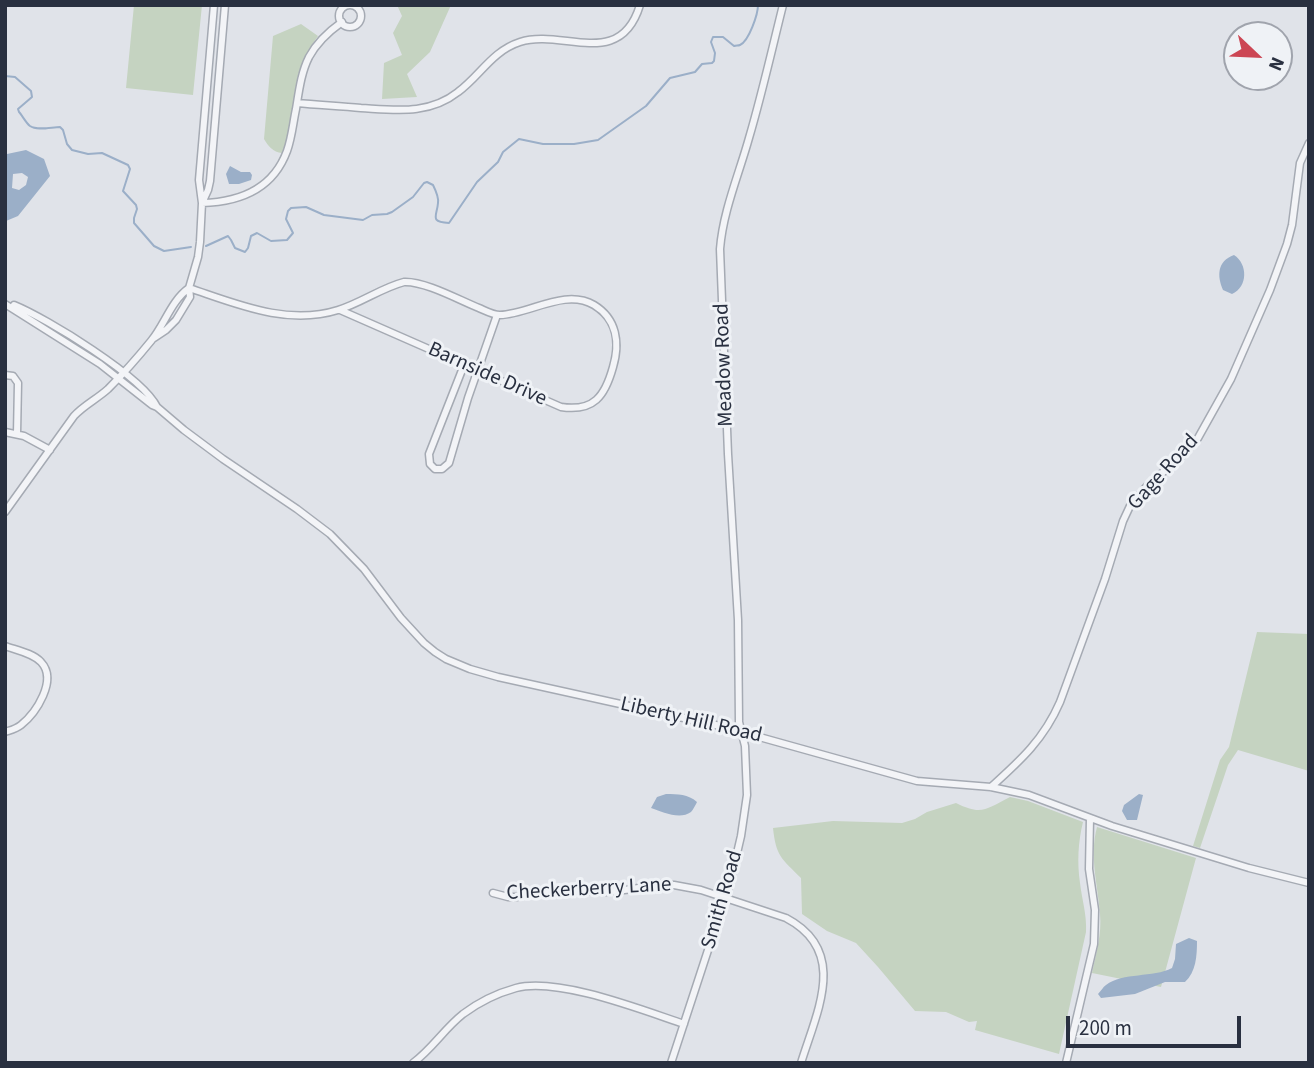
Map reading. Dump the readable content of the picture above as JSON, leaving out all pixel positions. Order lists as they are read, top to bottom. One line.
{"streets":{"street":["Meadow Road","Barnside Drive","Gage Road","Liberty Hill Road","Checkerberry Lane","Smith Road"]},"crossings":[["Meadow Road","Liberty Hill Road"],["Meadow Road","Smith Road"],["Gage Road","Liberty Hill Road"],["Liberty Hill Road","Smith Road"],["Checkerberry Lane","Smith Road"]],"scale_bar":"200 m","north":"bottom right"}
